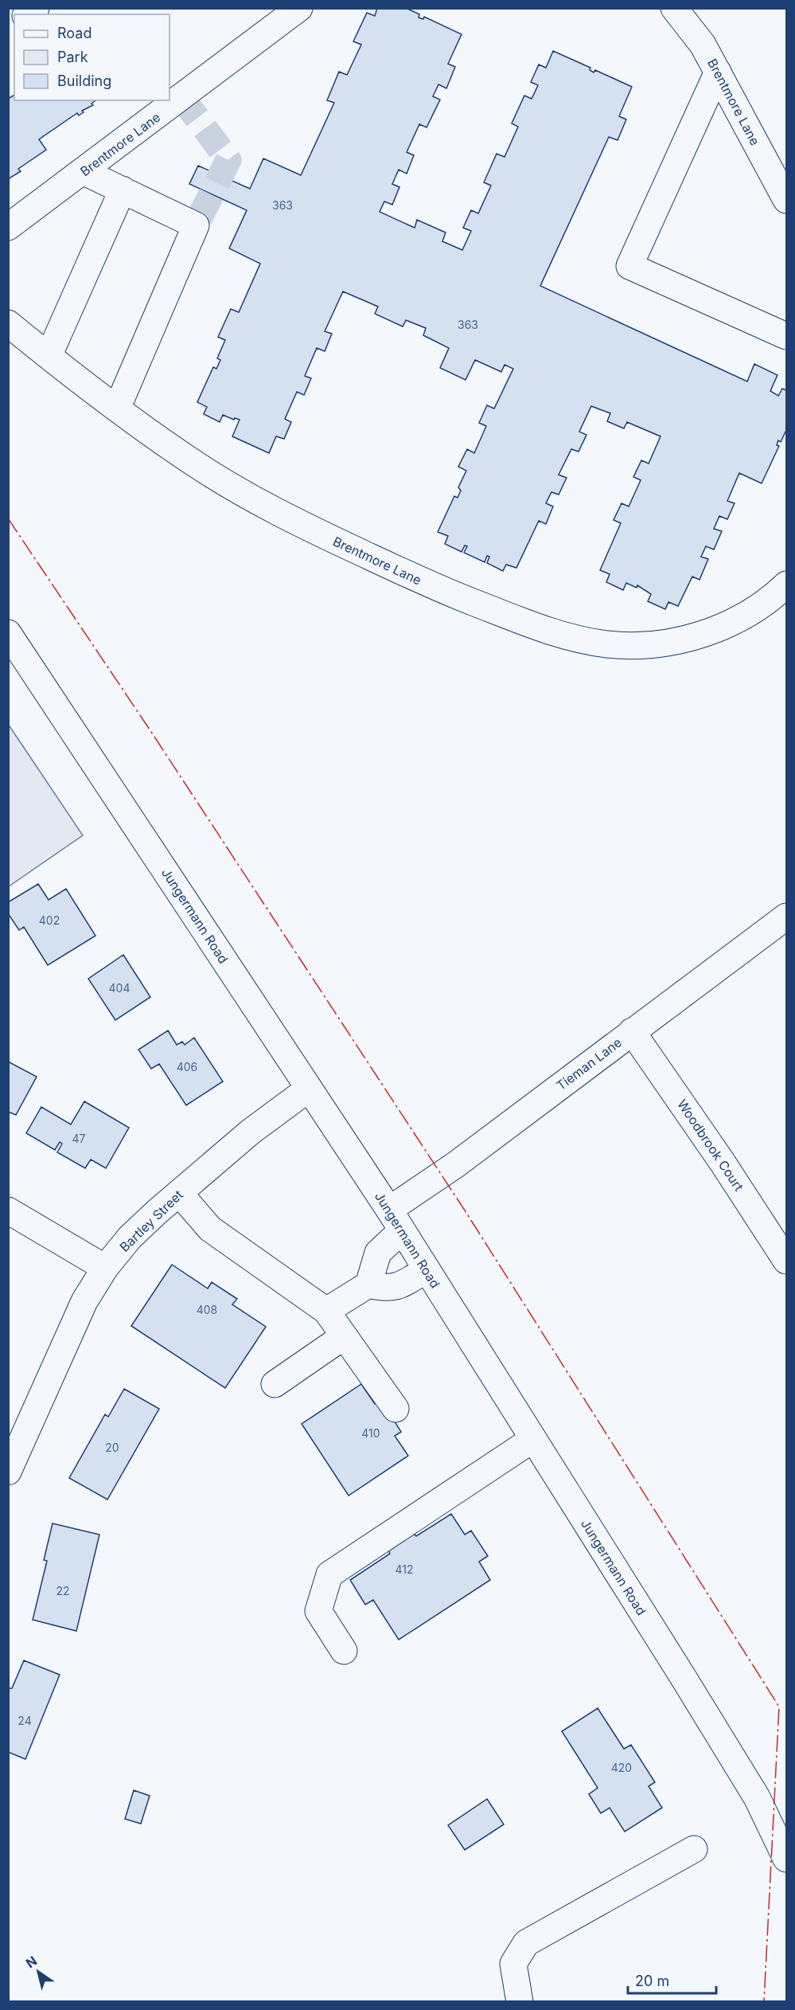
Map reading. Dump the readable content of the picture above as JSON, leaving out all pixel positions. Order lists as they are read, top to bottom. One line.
{"streets":{"street":["Brentmore Lane","Jungermann Road","Tieman Lane","Woodbrook Court","Bartley Street"]},"crossings":[["Jungermann Road","Tieman Lane"],["Jungermann Road","Bartley Street"],["Tieman Lane","Woodbrook Court"]],"house_numbers":["363","363","402","404","406","47","408","410","20","412","22","24","420"],"legend":["Road","Park","Building"],"scale_bar":"20 m","north":"top left"}
